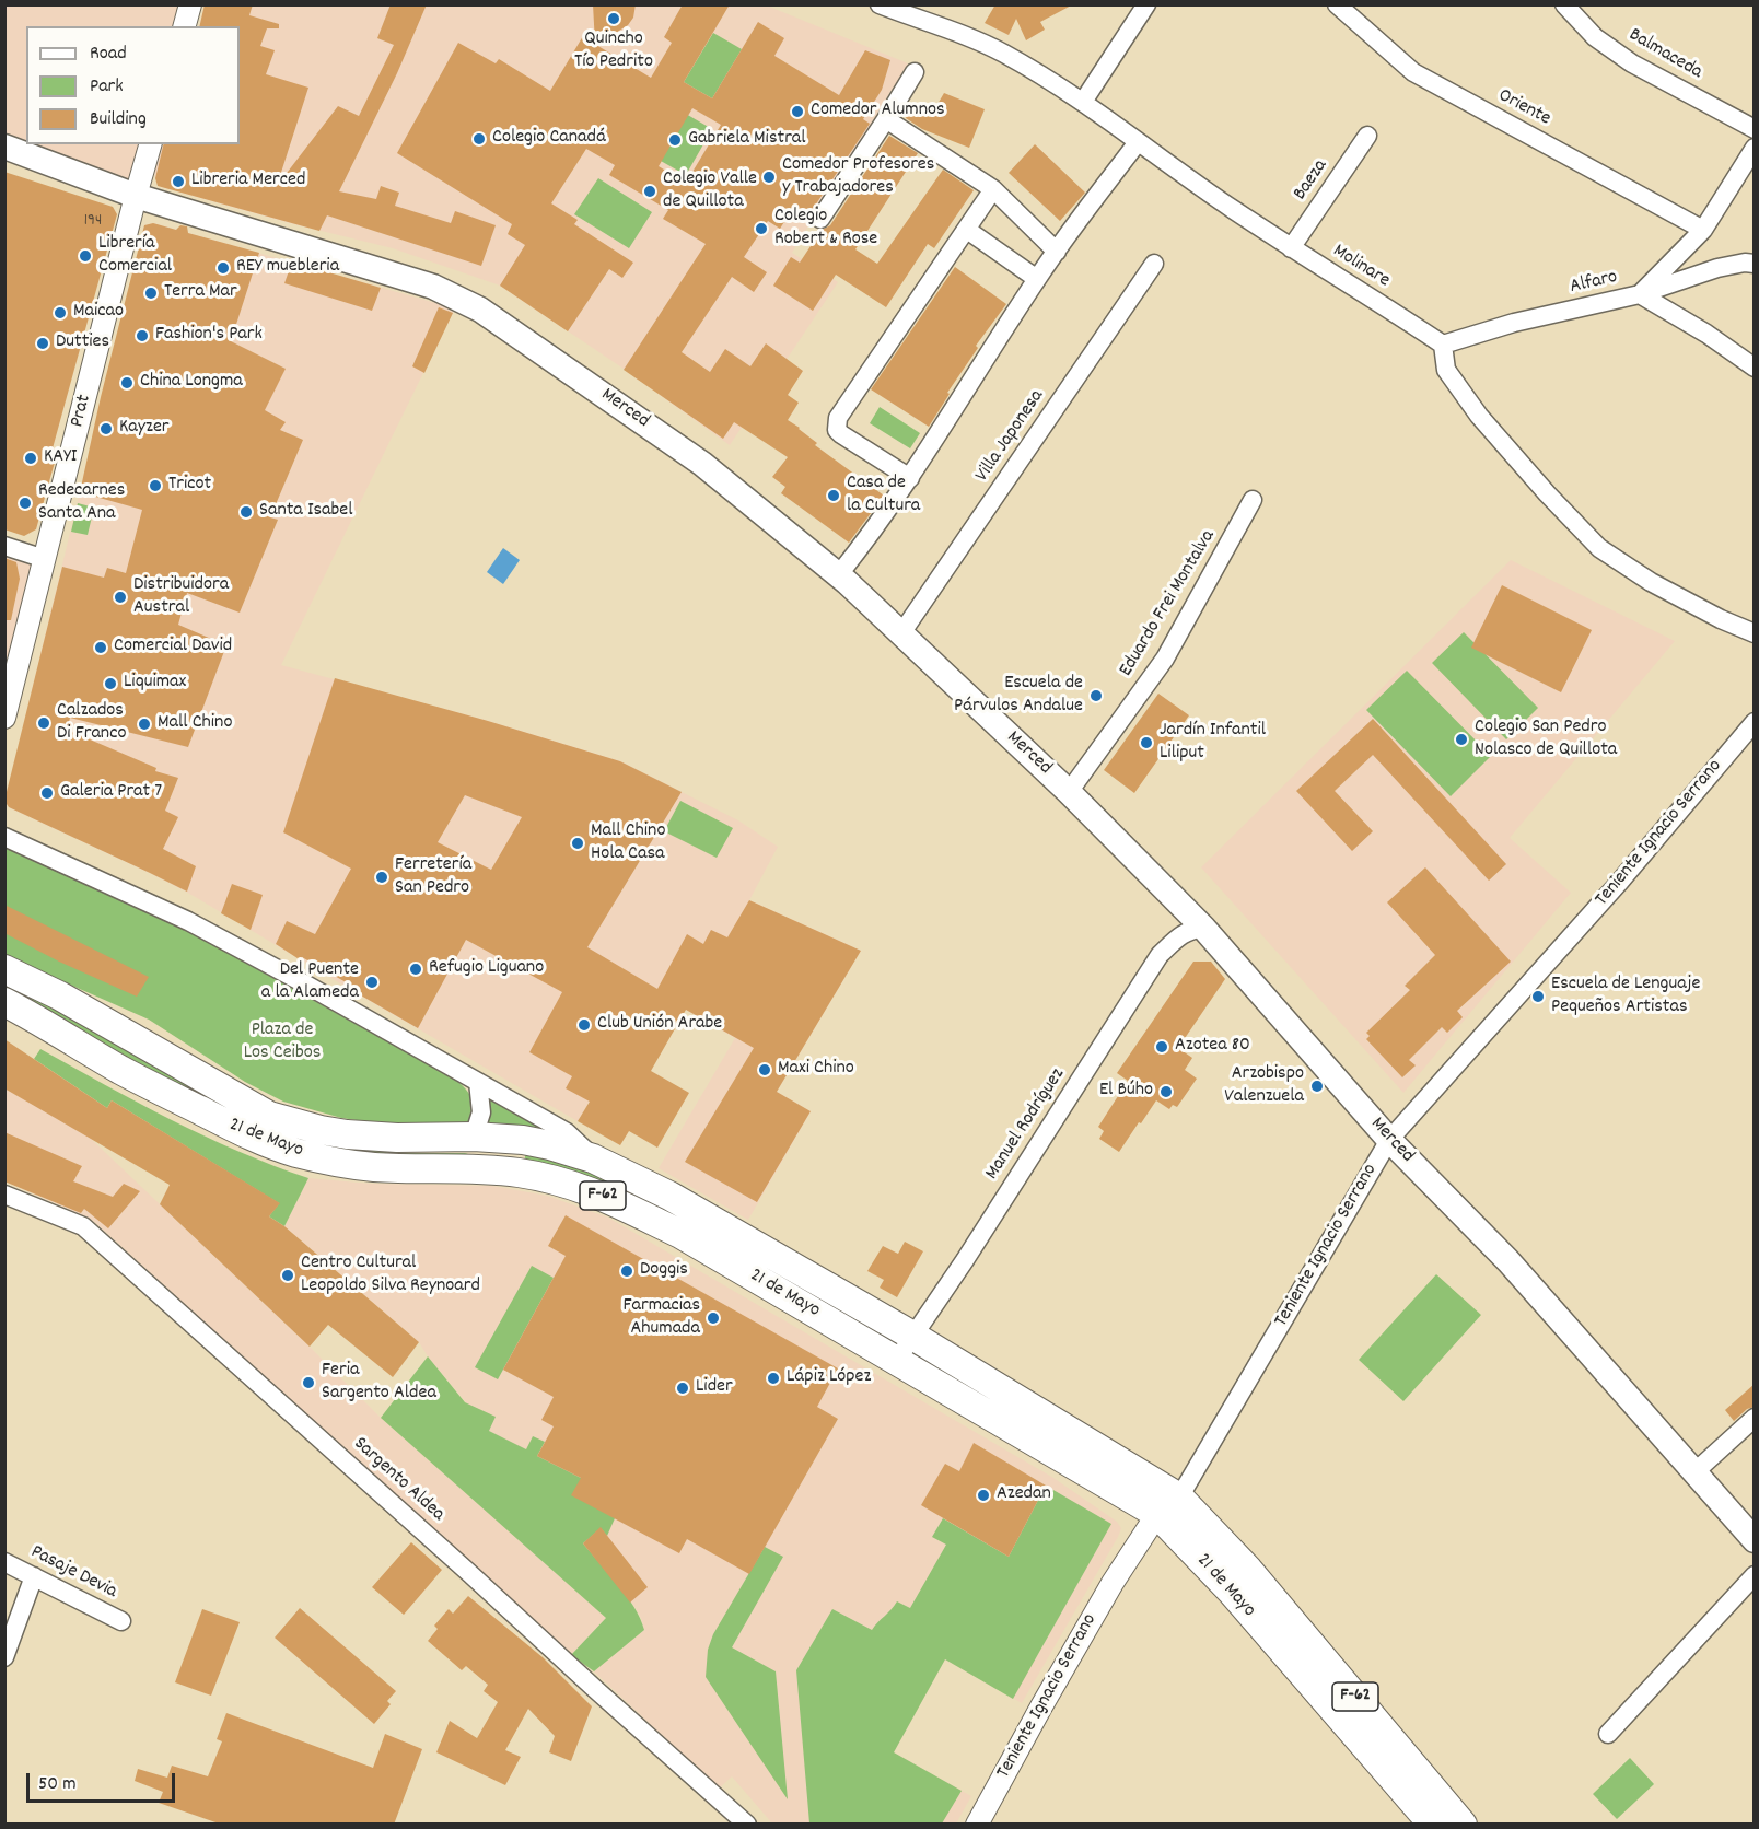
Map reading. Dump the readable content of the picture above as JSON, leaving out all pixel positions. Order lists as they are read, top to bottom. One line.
{"streets":{"main road":["Merced","21 de Mayo","F-62"],"street":["Balmaceda","Oriente","Baeza","Molinare","Alfaro","Prat","Villa Japonesa","Eduardo Frei Montalva","Teniente Ignacio Serrano","Manuel Rodríguez","Sargento Aldea","Pasaje Devia"]},"crossings":[["Baeza","Molinare"],["Molinare","Alfaro"],["Merced","Prat"],["Merced","Villa Japonesa"],["Merced","Eduardo Frei Montalva"],["Merced","Teniente Ignacio Serrano"],["Merced","Manuel Rodríguez"],["Teniente Ignacio Serrano","21 de Mayo"],["Manuel Rodríguez","21 de Mayo"]],"parks":["Plaza de Los Ceibos"],"places":["Quincho Tío Pedrito","Comedor Alumnos","Colegio Canadá","Gabriela Mistral","Comedor Profesores y Trabajadores","Libreria Merced","Colegio Valle de Quillota","Colegio Robert & Rose","Librería Comercial","REY muebleria","Terra Mar","Maicao","Fashion's Park","Dutties","China Longma","Kayzer","KAYI","Tricot","Casa de la Cultura","Redecarnes Santa Ana","Santa Isabel","Distribuidora Austral","Comercial David","Liquimax","Escuela de Párvulos Andalue","Calzados Di Franco","Mall Chino","Colegio San Pedro Nolasco de Quillota","Jardín Infantil Liliput","Galeria Prat 7","Mall Chino Hola Casa","Ferretería San Pedro","Refugio Liguano","Del Puente a la Alameda","Escuela de Lenguaje Pequeños Artistas","Club Unión Arabe","Azotea 80","Maxi Chino","Arzobispo Valenzuela","El Búho","Doggis","Centro Cultural Leopoldo Silva Reynoard","Farmacias Ahumada","Lápiz López","Feria Sargento Aldea","Lider","Azedan"],"house_numbers":["194"],"legend":["Road","Park","Building"],"scale_bar":"50 m"}
